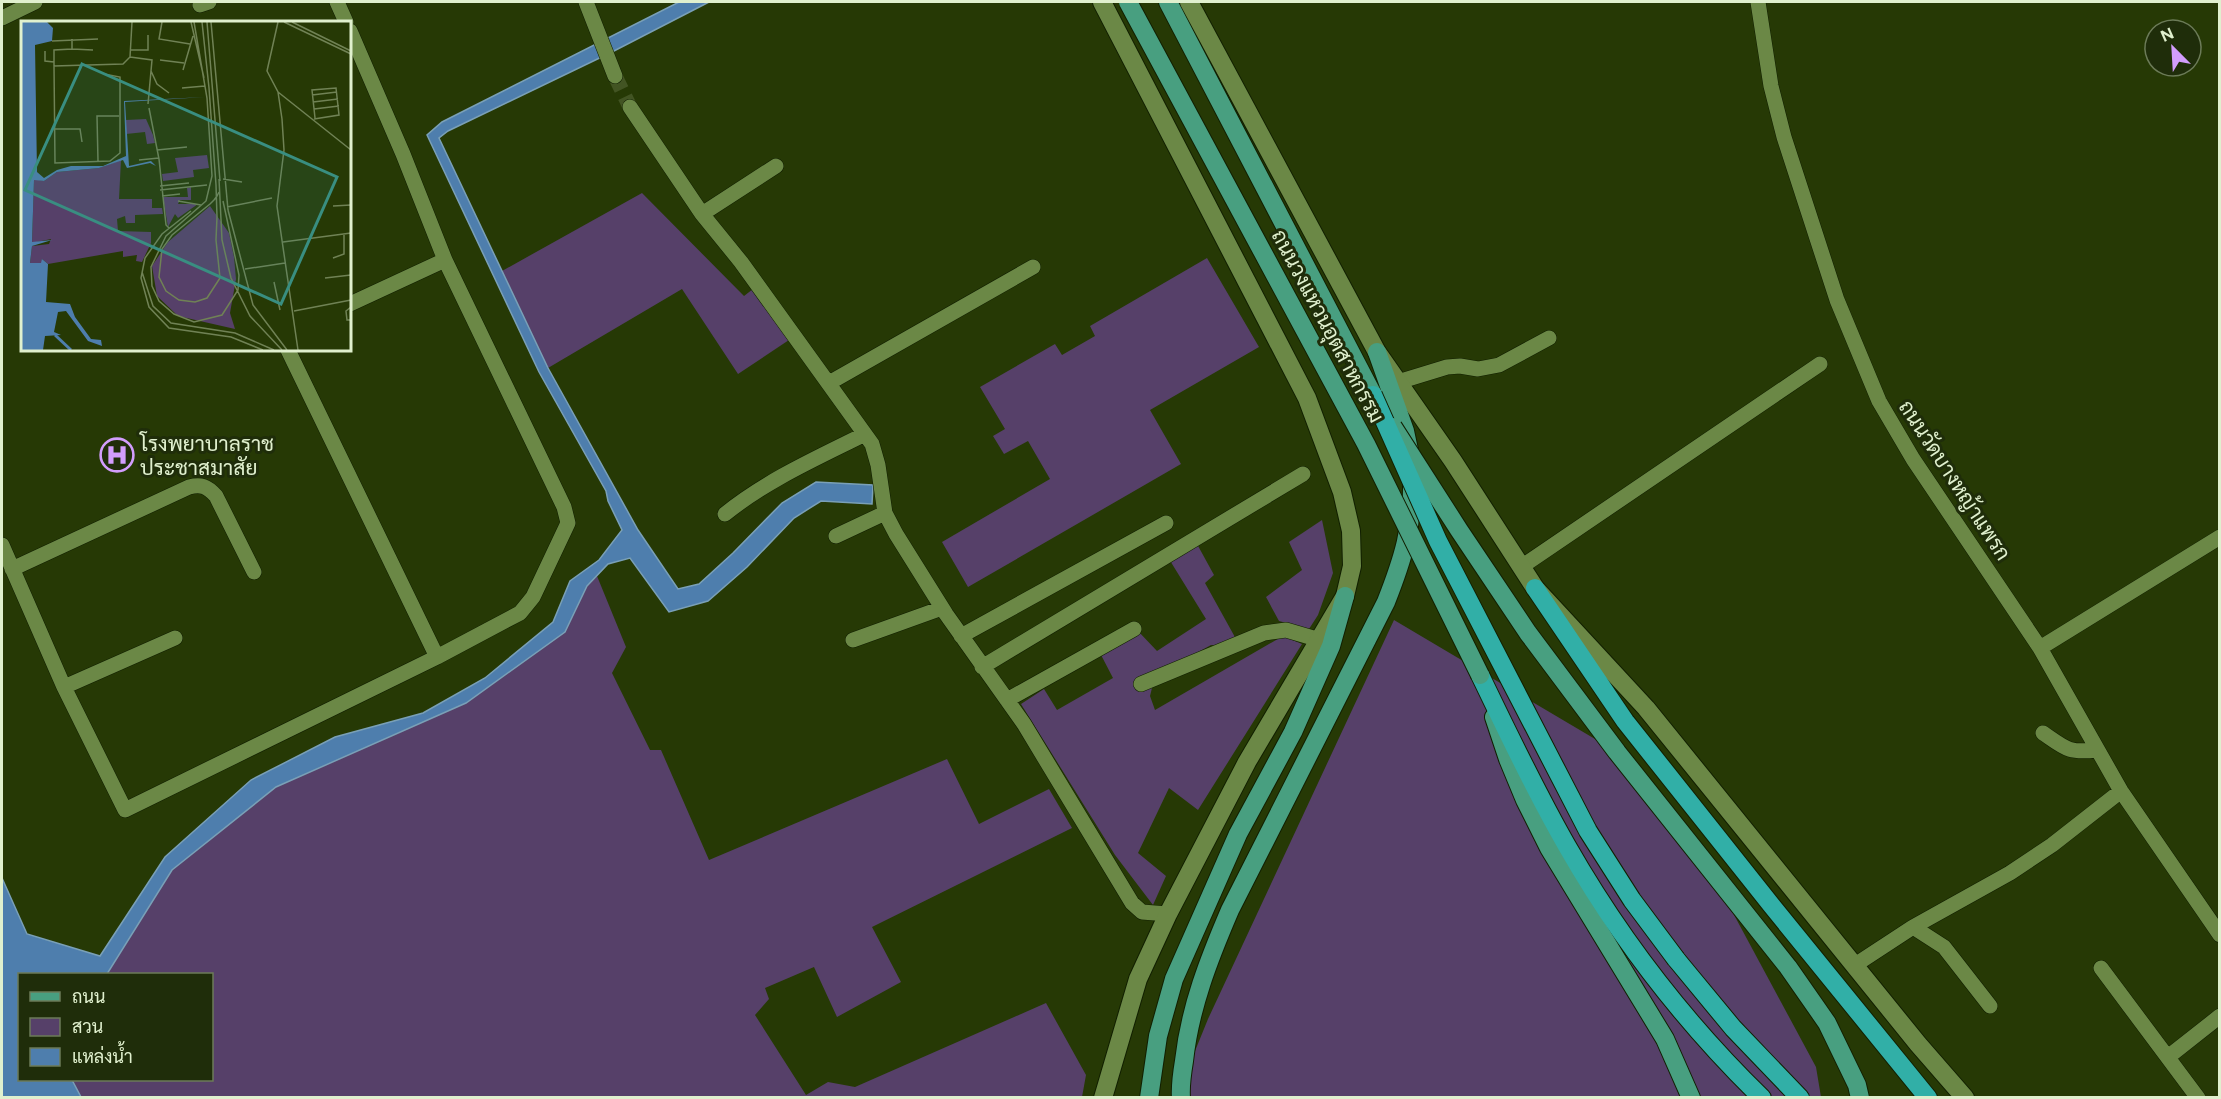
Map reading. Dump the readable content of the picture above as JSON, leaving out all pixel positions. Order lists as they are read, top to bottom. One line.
{"streets":{"main road":["ถนนวงแหวนอุตสาหกรรม"],"street":["ถนนวัดบางหญ้าแพรก"]},"places":{"hospital":["โรงพยาบาลราช ประชาสมาสัย"]},"legend":["ถนน","สวน","แหล่งน้ำ"],"north":"top left"}
